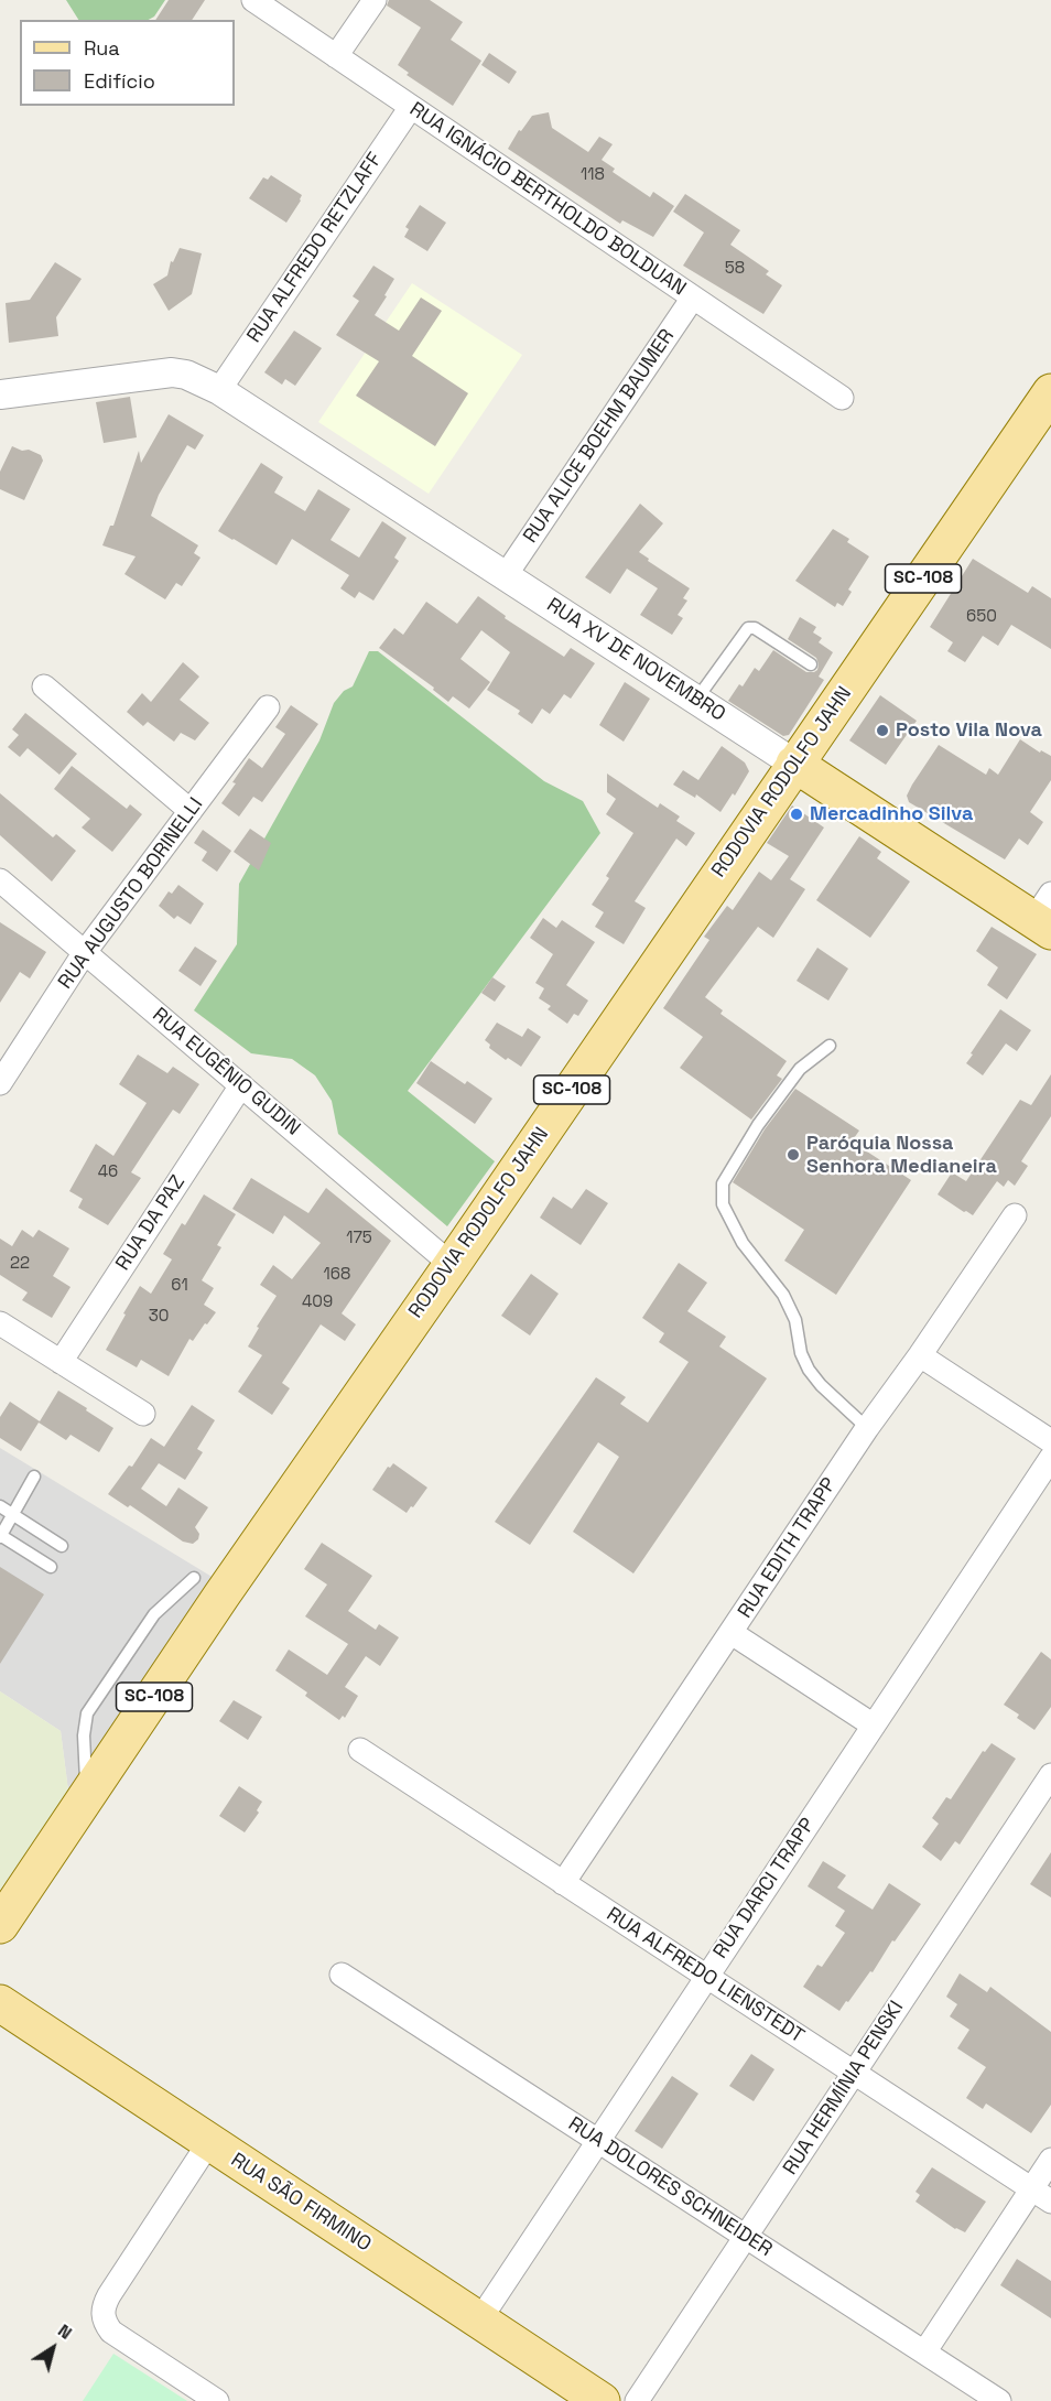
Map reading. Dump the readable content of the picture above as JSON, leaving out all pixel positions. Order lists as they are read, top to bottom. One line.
{"streets":{"main road":["SC-108","RUA XV DE NOVEMBRO","RODOVIA RODOLFO JAHN","RUA SÃO FIRMINO"],"street":["RUA IGNÁCIO BERTHOLDO BOLDUAN","RUA ALFREDO RETZLAFF","RUA ALICE BOEHM BAUMER","RUA AUGUSTO BORINELLI","RUA EUGÊNIO GUDIN","RUA DA PAZ","RUA EDITH TRAPP","RUA DARCI TRAPP","RUA ALFREDO LIENSTEDT","RUA HERMÍNIA PENSKI","RUA DOLORES SCHNEIDER"]},"crossings":[["RUA IGNÁCIO BERTHOLDO BOLDUAN","RUA ALFREDO RETZLAFF"],["RUA IGNÁCIO BERTHOLDO BOLDUAN","RUA ALICE BOEHM BAUMER"],["RUA ALFREDO RETZLAFF","RUA XV DE NOVEMBRO"],["RUA ALICE BOEHM BAUMER","RUA XV DE NOVEMBRO"],["RUA XV DE NOVEMBRO","RODOVIA RODOLFO JAHN"],["RODOVIA RODOLFO JAHN","RUA EUGÊNIO GUDIN"],["RUA AUGUSTO BORINELLI","RUA EUGÊNIO GUDIN"],["RUA EUGÊNIO GUDIN","RUA DA PAZ"],["RUA EDITH TRAPP","RUA ALFREDO LIENSTEDT"],["RUA DARCI TRAPP","RUA ALFREDO LIENSTEDT"],["RUA DARCI TRAPP","RUA DOLORES SCHNEIDER"],["RUA DARCI TRAPP","RUA SÃO FIRMINO"],["RUA ALFREDO LIENSTEDT","RUA HERMÍNIA PENSKI"],["RUA HERMÍNIA PENSKI","RUA DOLORES SCHNEIDER"]],"places":["Posto Vila Nova","Mercadinho Silva","Paróquia Nossa Senhora Medianeira"],"house_numbers":["118","58","650","46","175","22","168","61","409","30"],"legend":["Rua","Edifício"],"north":"top right"}
